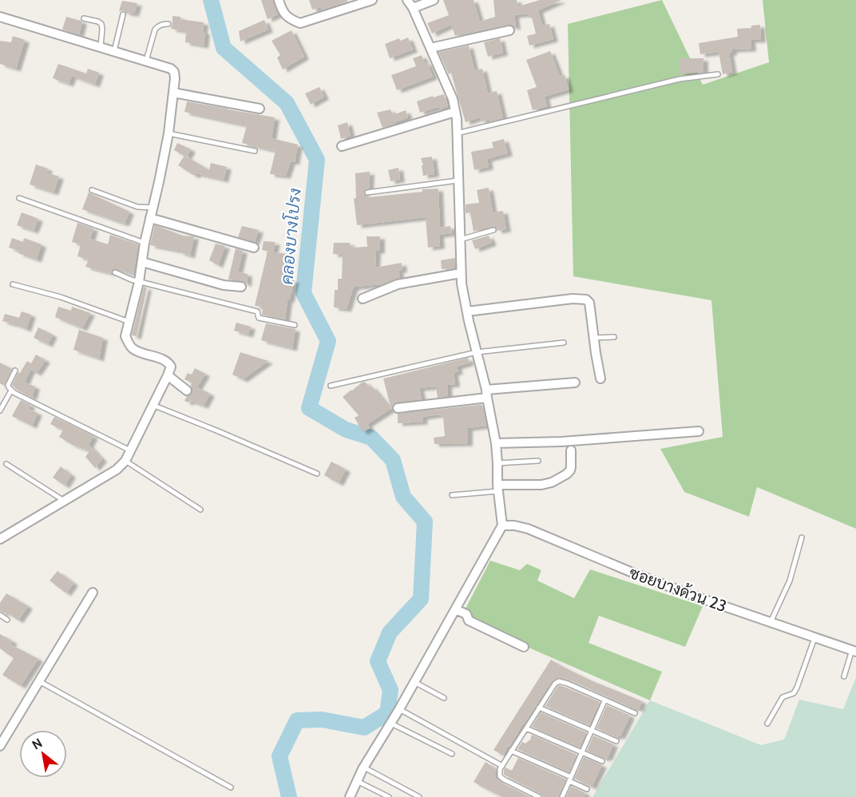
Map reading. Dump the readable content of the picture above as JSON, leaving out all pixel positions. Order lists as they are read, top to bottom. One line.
{"streets":{"street":["ซอยบางด้วน 23"]},"water":["คลองบางโปรง"],"north":"top left"}
